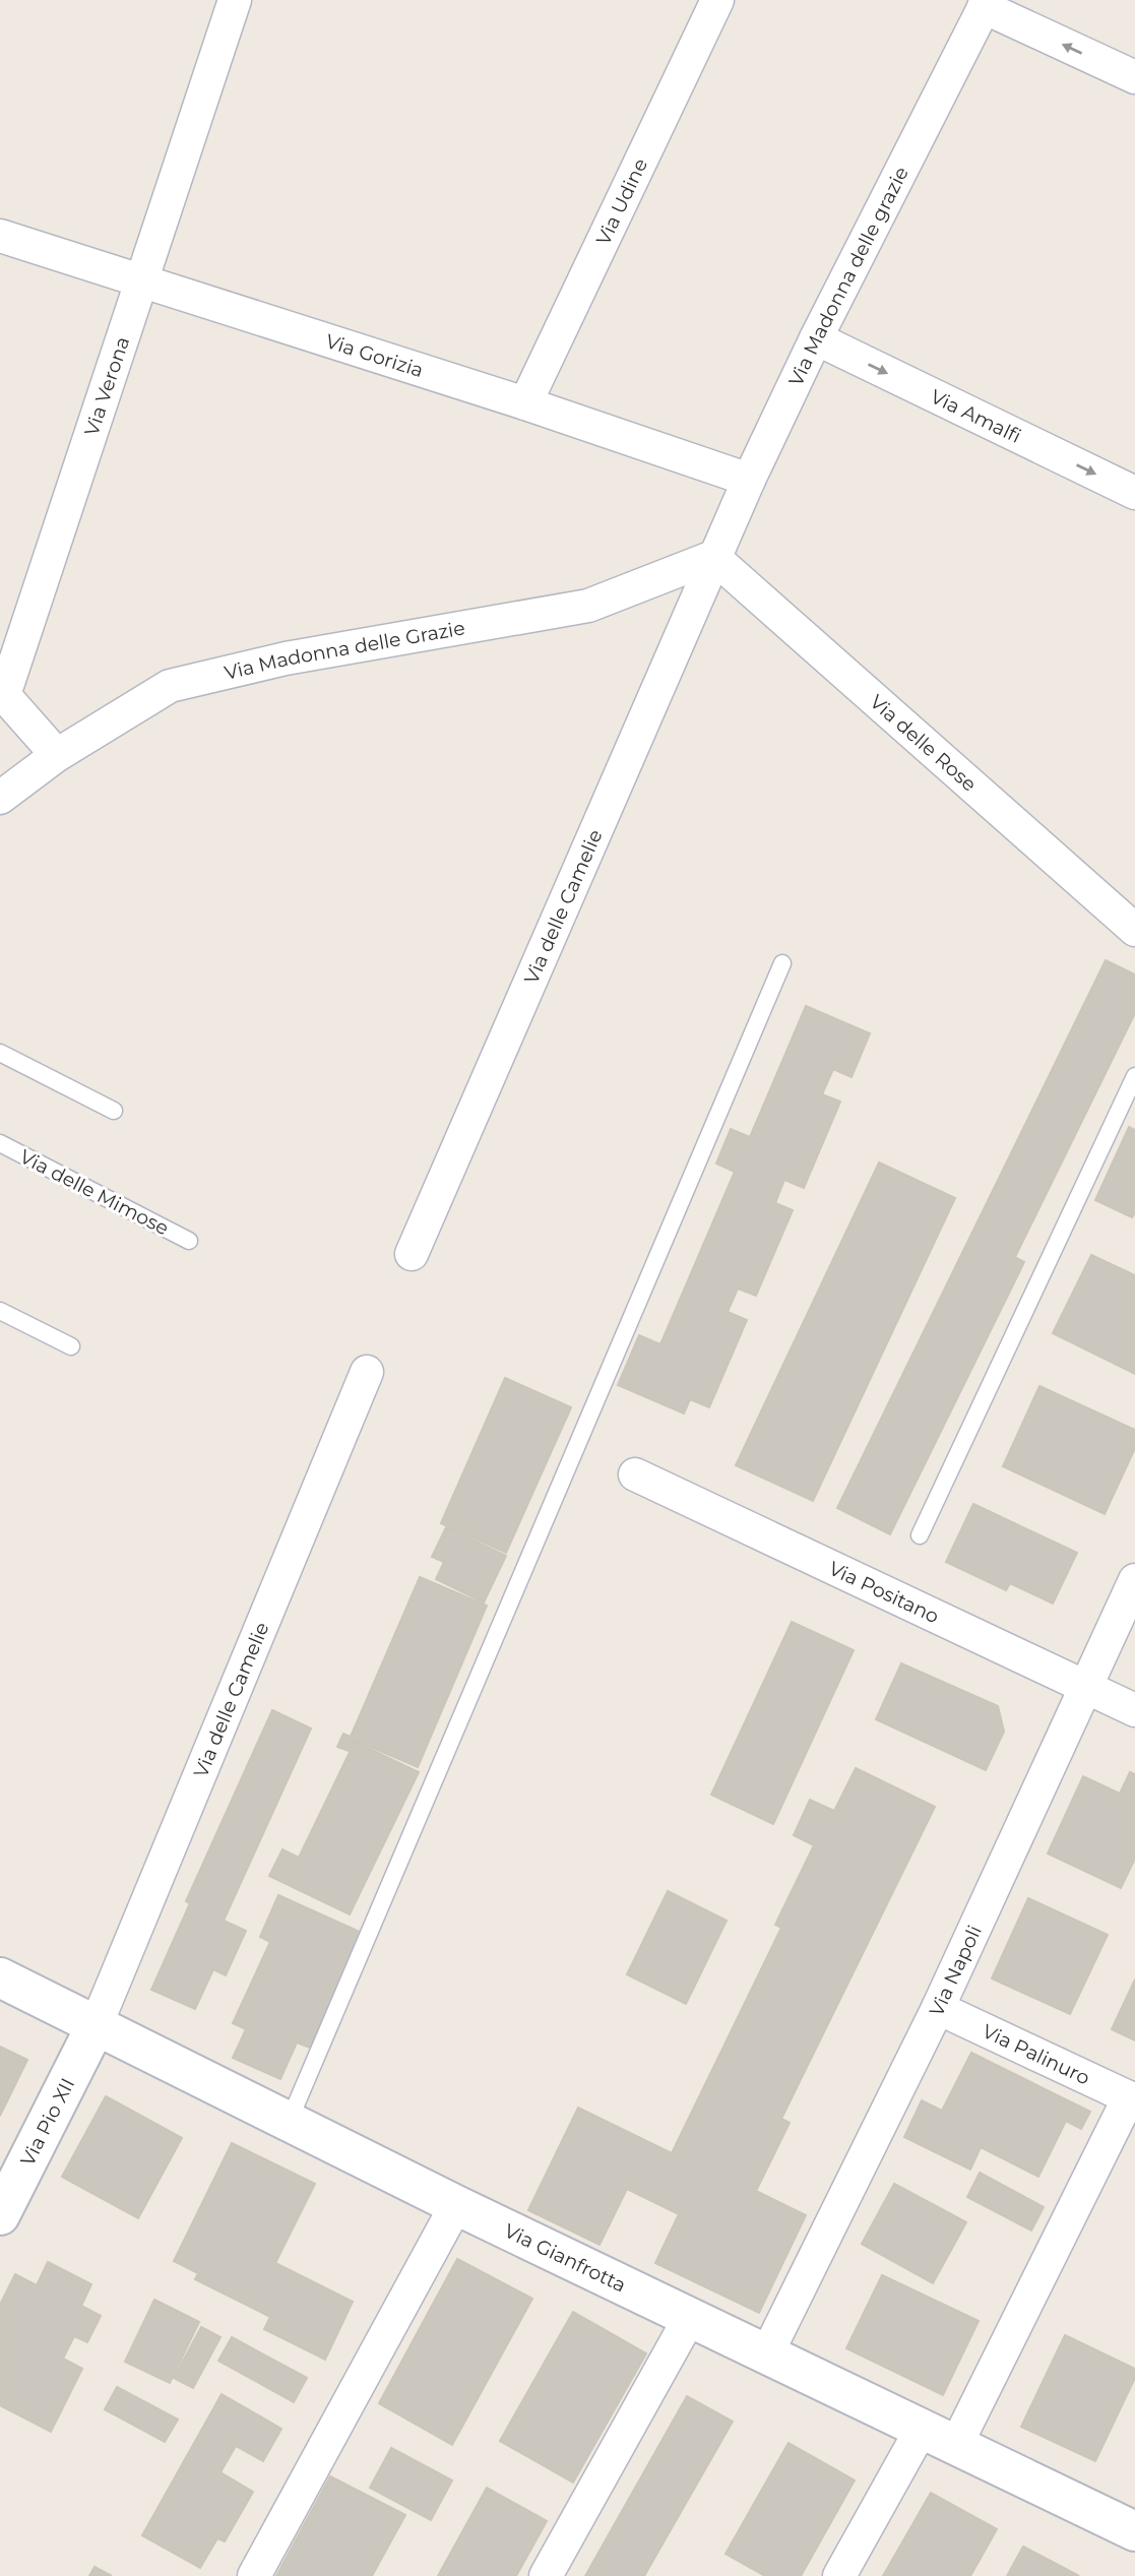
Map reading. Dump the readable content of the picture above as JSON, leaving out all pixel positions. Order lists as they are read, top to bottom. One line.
{"streets":{"street":["Via Udine","Via Madonna delle grazie","Via Gorizia","Via Verona","Via Amalfi","Via Madonna delle Grazie","Via delle Rose","Via delle Camelie","Via Positano","Via Napoli","Via Palinuro","Via Pio XII","Via Gianfrotta"],"lane":["Via delle Mimose"]},"crossings":[["Via Udine","Via Gorizia"],["Via Madonna delle grazie","Via Gorizia"],["Via Madonna delle grazie","Via Amalfi"],["Via Madonna delle grazie","Via Madonna delle Grazie"],["Via Madonna delle grazie","Via delle Rose"],["Via Madonna delle grazie","Via delle Camelie"],["Via Gorizia","Via Verona"],["Via Verona","Via Madonna delle Grazie"],["Via Madonna delle Grazie","Via delle Rose"],["Via Madonna delle Grazie","Via delle Camelie"],["Via delle Rose","Via delle Camelie"],["Via delle Camelie","Via Pio XII"],["Via delle Camelie","Via Gianfrotta"],["Via Positano","Via Napoli"],["Via Napoli","Via Palinuro"],["Via Napoli","Via Gianfrotta"],["Via Pio XII","Via Gianfrotta"]],"one_way":["Via Amalfi"]}
